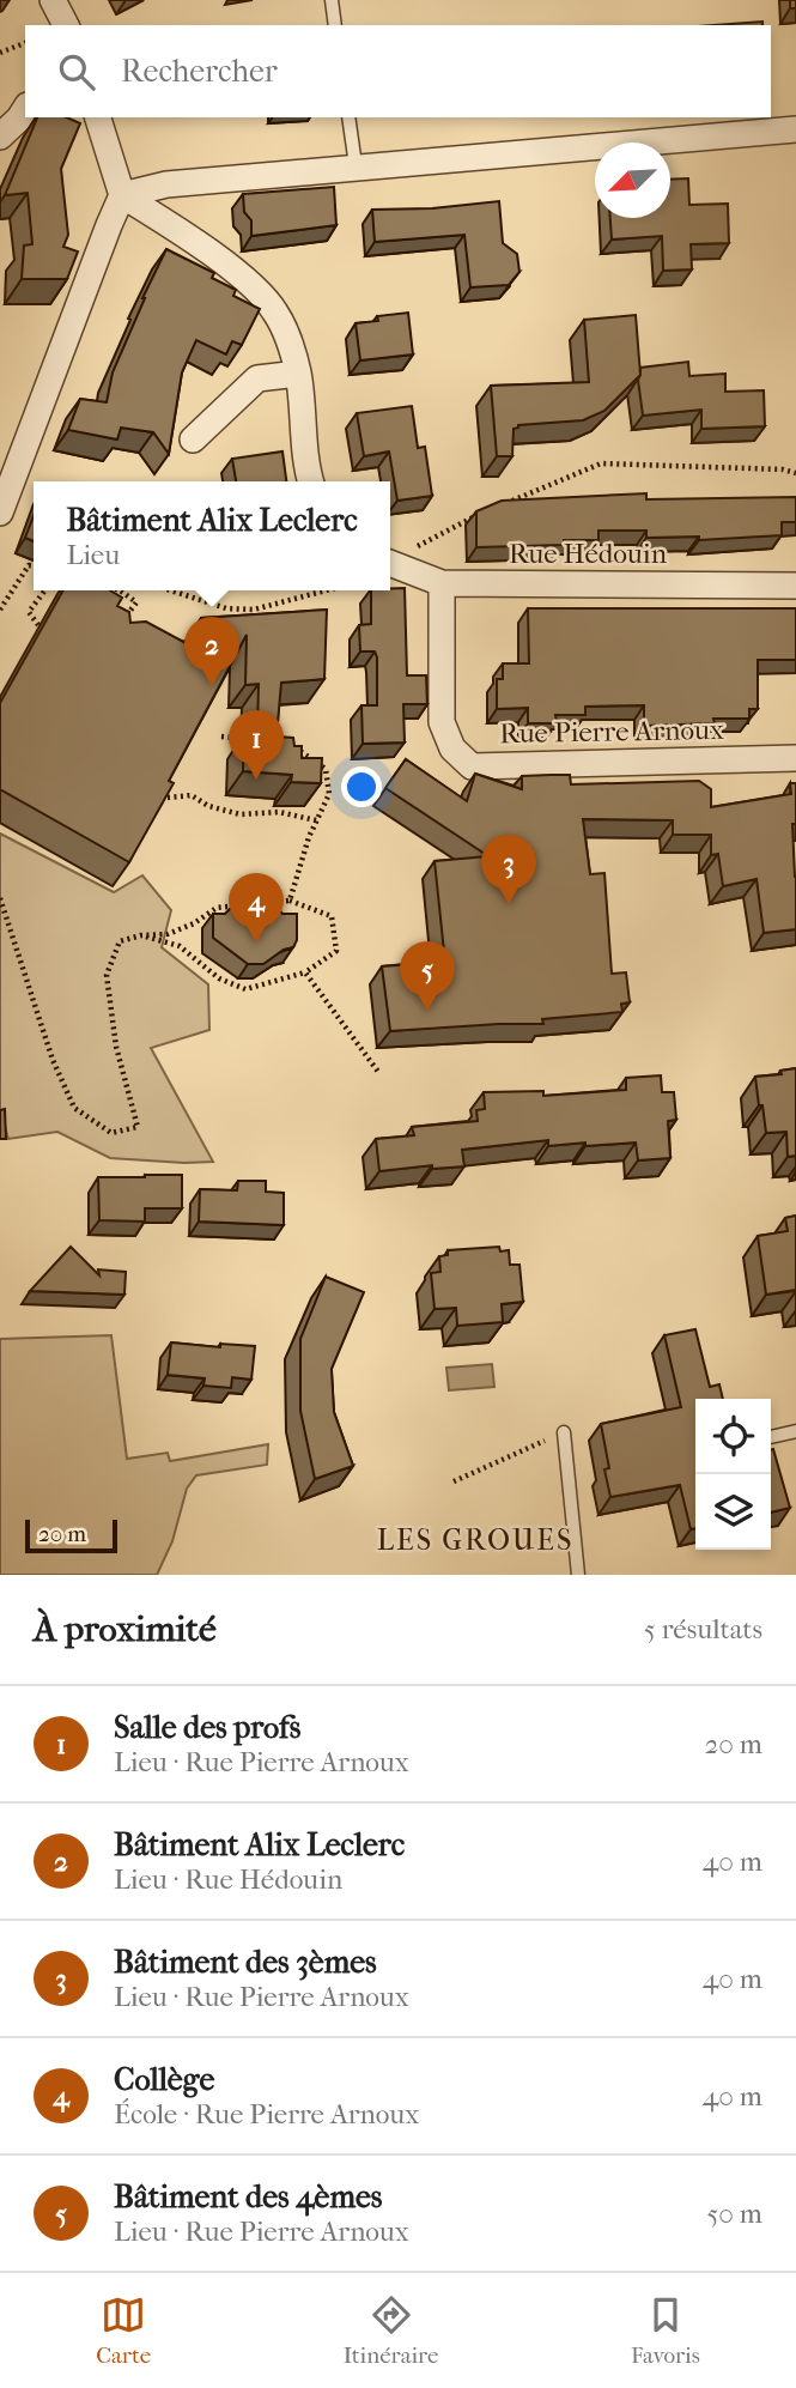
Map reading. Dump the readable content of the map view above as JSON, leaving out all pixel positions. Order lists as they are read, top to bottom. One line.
{"streets":{"street":["Rue Hédouin","Rue Pierre Arnoux"]},"crossings":[["Rue Hédouin","Rue Pierre Arnoux"]],"districts":["LES GROUES"],"scale_bar":"20 m","north":"bottom left","page":{"search":"Rechercher","popup":["Bâtiment Alix Leclerc","Lieu"],"pins":["2","1","3","4","5"],"scale":"20 m","heading":["À proximité","5 résultats"],"list":[{"mark":"1","name":"Salle des profs","note":"Lieu · Rue Pierre Arnoux","value":"20 m"},{"mark":"2","name":"Bâtiment Alix Leclerc","note":"Lieu · Rue Hédouin","value":"40 m"},{"mark":"3","name":"Bâtiment des 3èmes","note":"Lieu · Rue Pierre Arnoux","value":"40 m"},{"mark":"4","name":"Collège","note":"École · Rue Pierre Arnoux","value":"40 m"},{"mark":"5","name":"Bâtiment des 4èmes","note":"Lieu · Rue Pierre Arnoux","value":"50 m"}],"nav":["Carte","Itinéraire","Favoris"]}}
